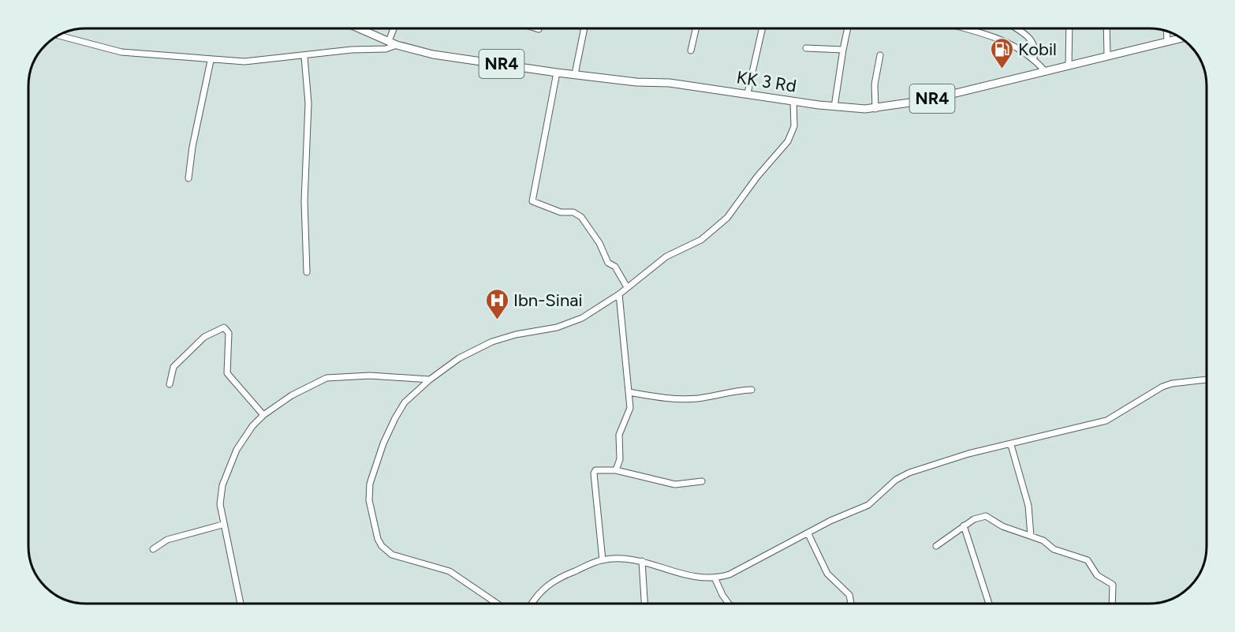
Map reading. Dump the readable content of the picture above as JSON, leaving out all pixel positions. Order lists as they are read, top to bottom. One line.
{"streets":{"highway":["NR4","KK 3 Rd"]},"places":{"fuel station":["Kobil"],"hospital":["Ibn-Sinai"]}}
